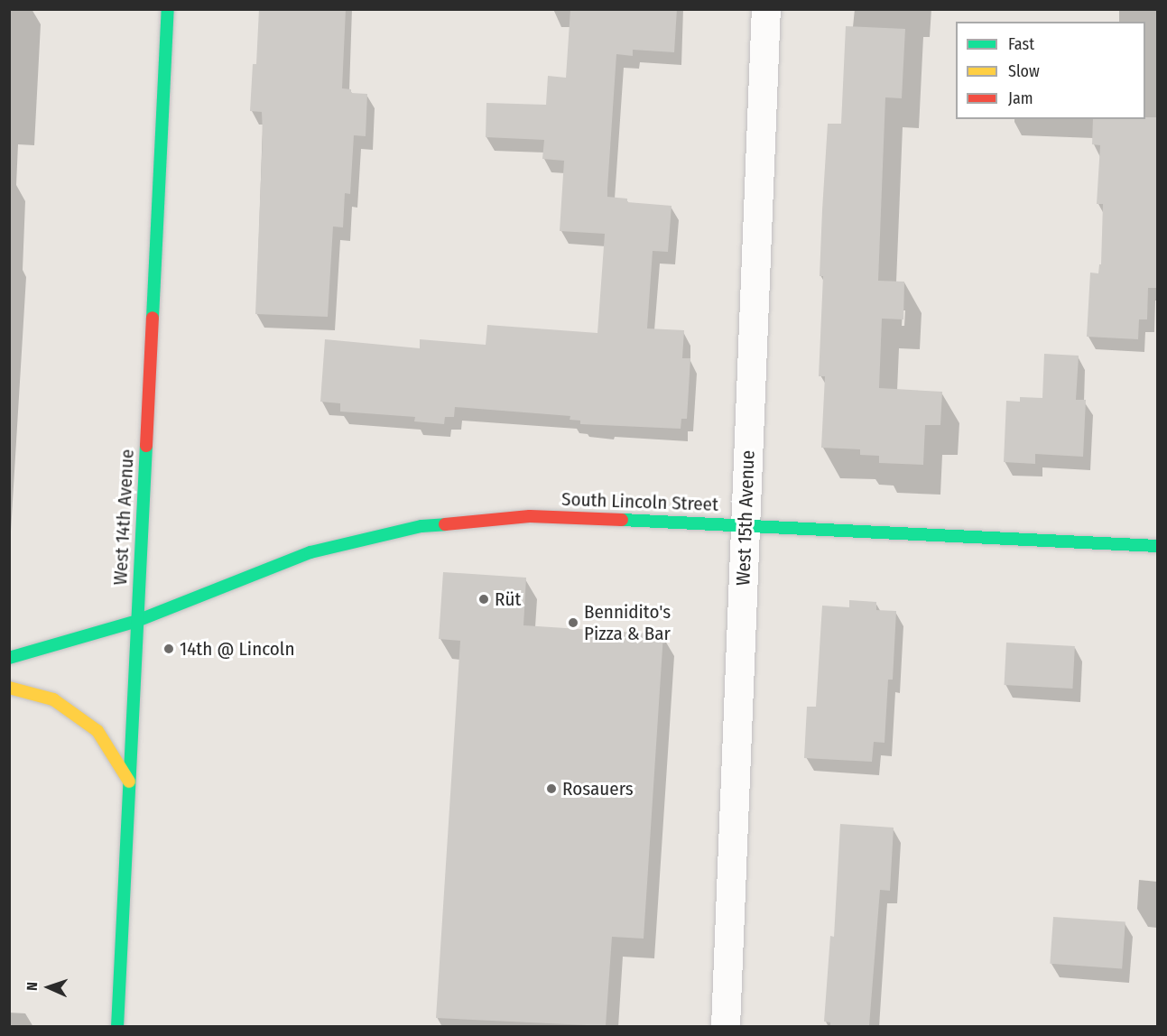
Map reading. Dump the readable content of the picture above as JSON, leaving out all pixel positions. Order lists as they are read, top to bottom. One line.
{"streets":{"street":["South Lincoln Street","West 14th Avenue","West 15th Avenue"]},"crossings":[["South Lincoln Street","West 14th Avenue"],["South Lincoln Street","West 15th Avenue"]],"places":["Rüt","Bennidito's Pizza & Bar","14th @ Lincoln","Rosauers"],"legend":["Fast","Slow","Jam"],"north":"left"}
